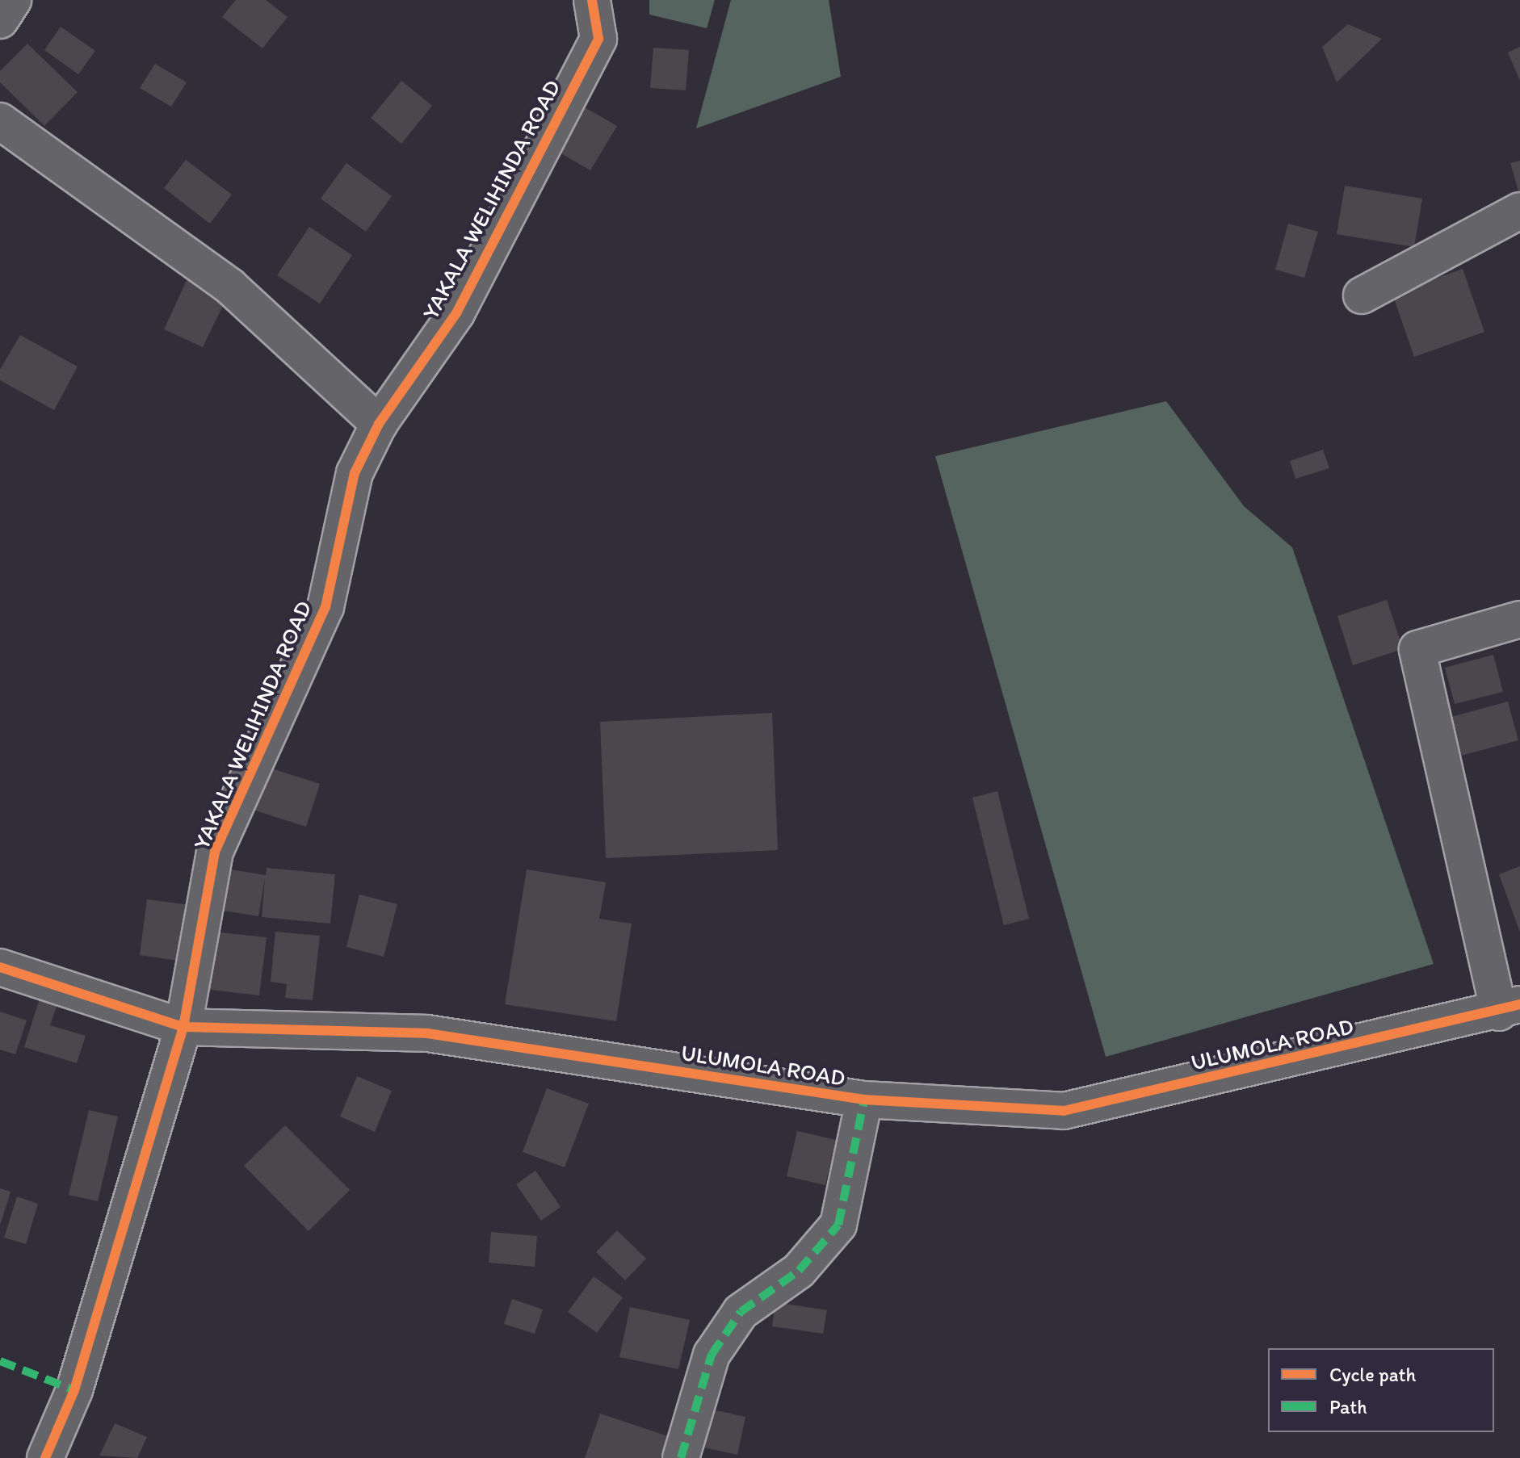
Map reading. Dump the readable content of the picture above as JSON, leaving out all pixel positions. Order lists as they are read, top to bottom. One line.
{"streets":{"street":["YAKALA WELIHINDA ROAD","ULUMOLA ROAD"]},"crossings":[["YAKALA WELIHINDA ROAD","ULUMOLA ROAD"]],"legend":["Cycle path","Path"]}
